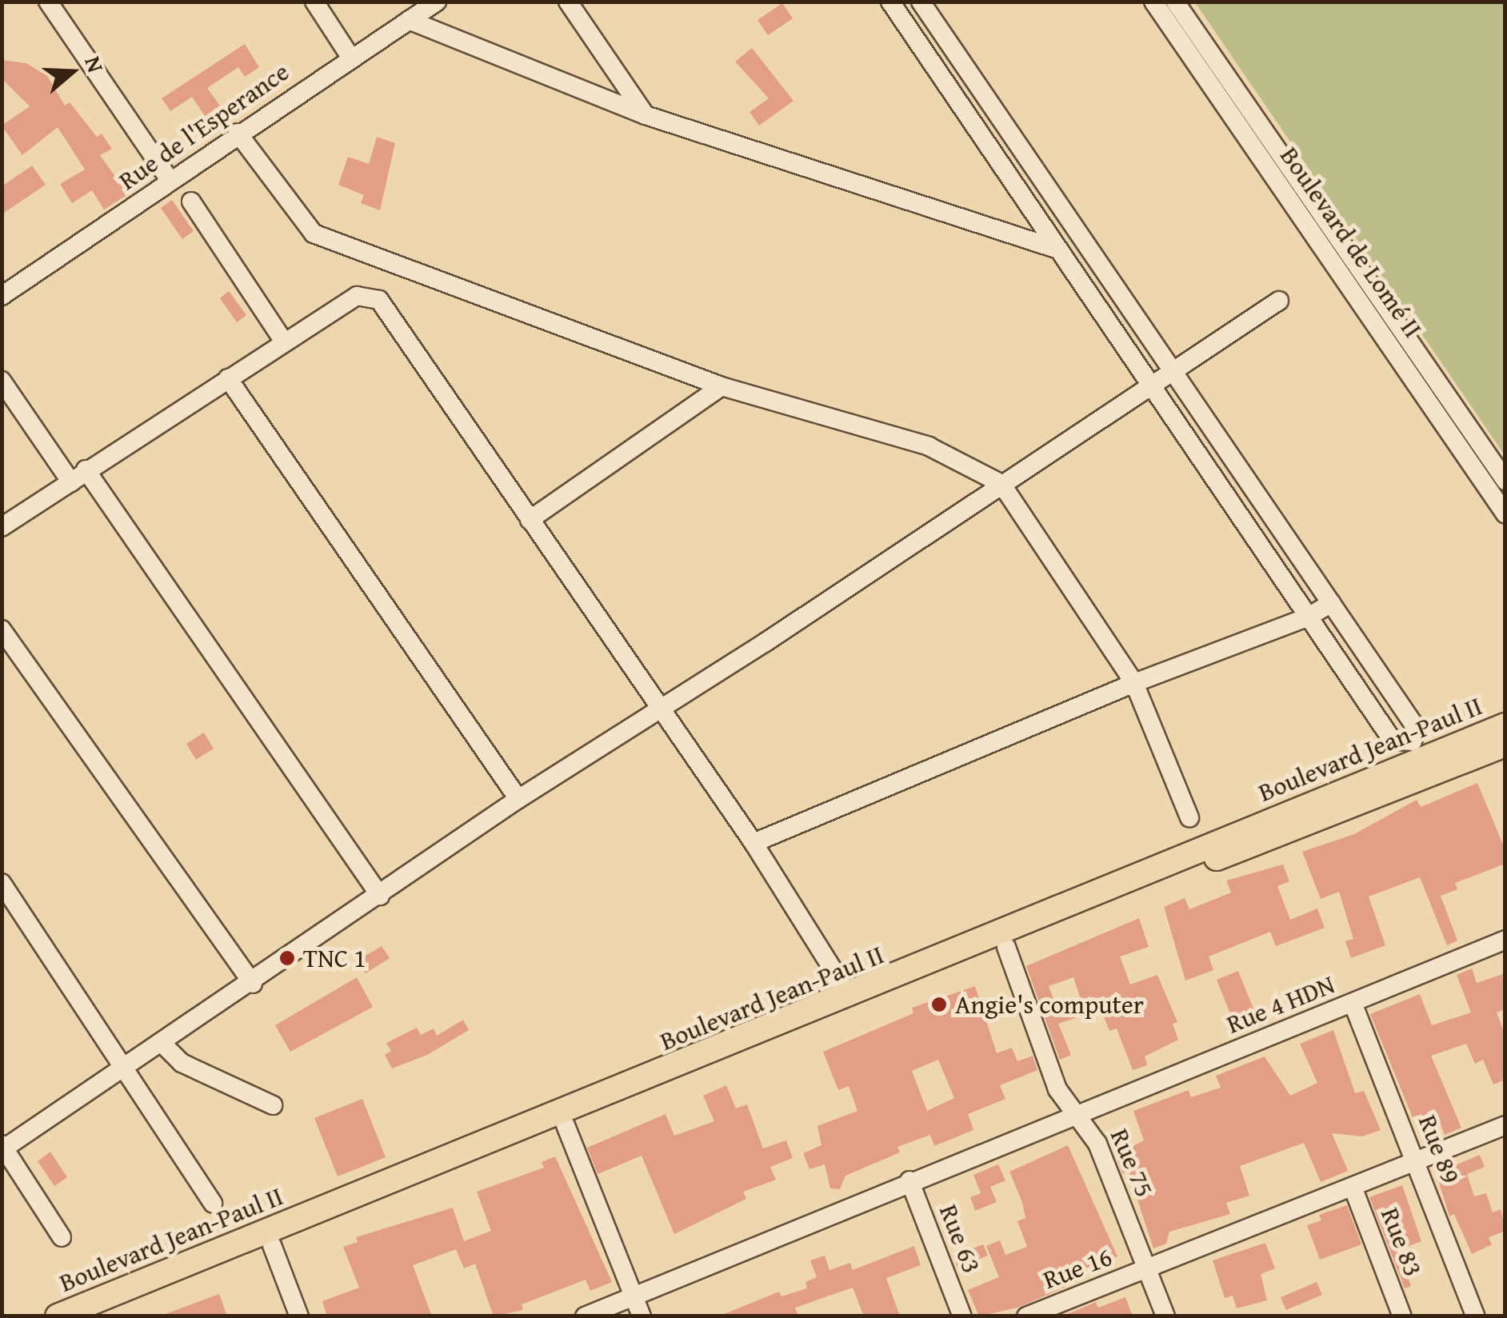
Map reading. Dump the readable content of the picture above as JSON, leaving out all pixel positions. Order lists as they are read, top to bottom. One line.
{"streets":{"main road":["Boulevard Jean-Paul II"],"street":["Rue de l'Esperance","Boulevard de Lomé II","Rue 4 HDN","Rue 89","Rue 75","Rue 63","Rue 83","Rue 16"]},"crossings":[["Boulevard Jean-Paul II","Rue 75"],["Rue 4 HDN","Rue 89"],["Rue 4 HDN","Rue 75"],["Rue 4 HDN","Rue 63"],["Rue 89","Rue 16"],["Rue 75","Rue 16"],["Rue 83","Rue 16"]],"places":["TNC 1","Angie's computer"],"north":"right"}
